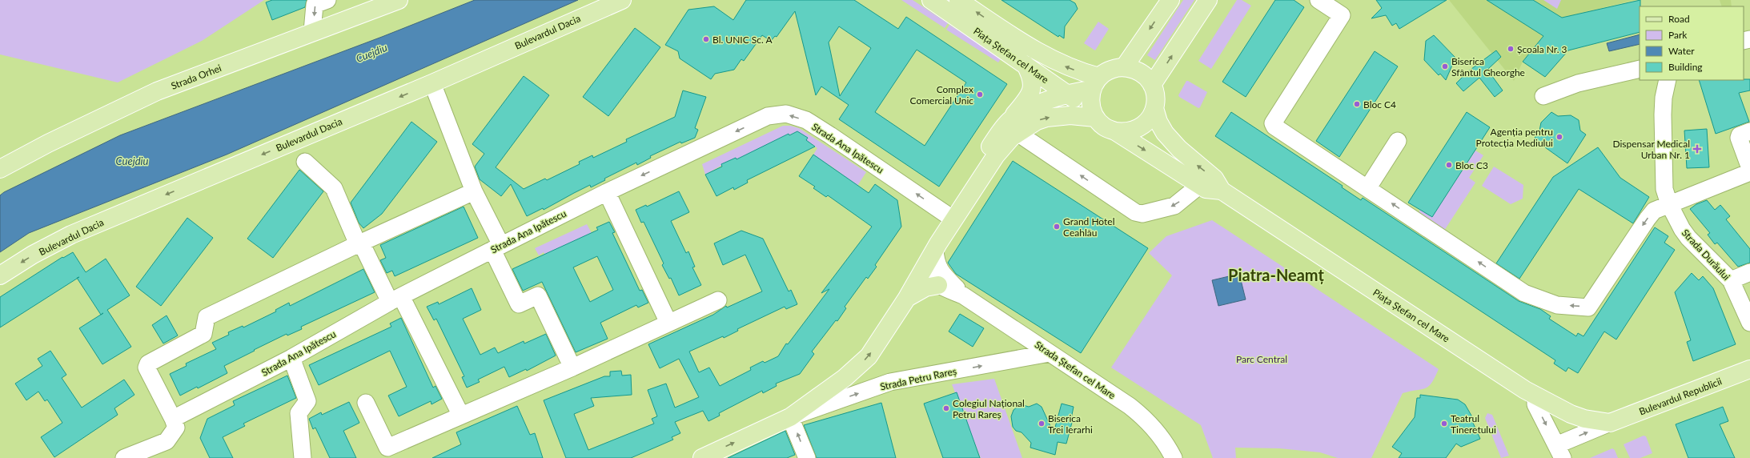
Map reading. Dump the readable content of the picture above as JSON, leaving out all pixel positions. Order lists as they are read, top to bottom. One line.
{"streets":{"main road":["Bulevardul Dacia","Piața Ștefan cel Mare","Strada Orhei","Strada Petru Rareș","Bulevardul Republicii"],"street":["Strada Ana Ipătescu","Strada Durăului","Strada Ștefan cel Mare"]},"crossings":[["Piața Ștefan cel Mare","Strada Petru Rareș"],["Piața Ștefan cel Mare","Bulevardul Republicii"],["Strada Ana Ipătescu","Strada Petru Rareș"],["Strada Ștefan cel Mare","Strada Petru Rareș"]],"one_way":["Bulevardul Dacia","Strada Ana Ipătescu","Strada Petru Rareș"],"districts":["Piatra-Neamț"],"water":["Cuejdiu"],"parks":["Parc Central"],"places":{"other":["Bl. UNIC Sc. A","Școala Nr. 3","Biserica Sfântul Gheorghe","Complex Comercial Unic","Bloc C4","Agenția pentru Protecția Mediului","Bloc C3","Grand Hotel Ceahlău","Colegiul Național Petru Rareș","Biserica Trei Ierarhi","Teatrul Tineretului"],"health":["Dispensar Medical Urban Nr. 1"]},"legend":["Road","Park","Water","Building"]}
